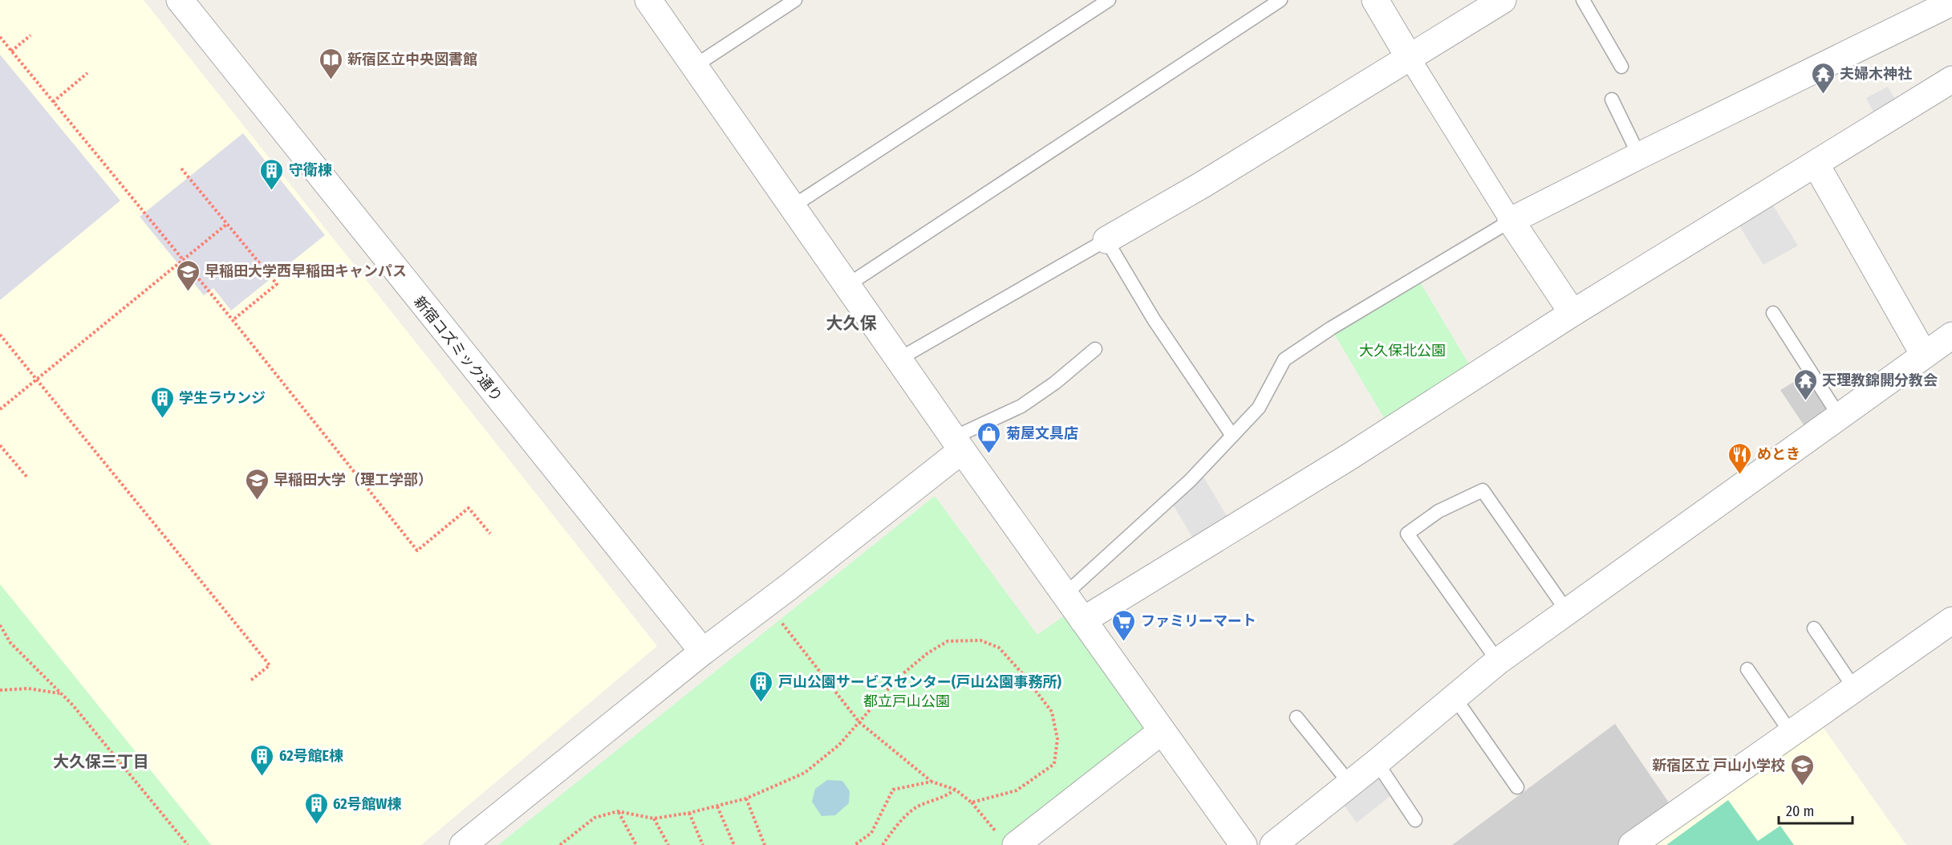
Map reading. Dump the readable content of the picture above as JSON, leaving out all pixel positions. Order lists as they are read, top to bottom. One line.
{"streets":{"street":["新宿コズミック通り"]},"districts":["大久保","大久保三丁目"],"parks":["大久保北公園","都立戸山公園"],"places":{"library":["新宿区立中央図書館"],"temple":["夫婦木神社","天理教錦開分教会"],"building":["守衛棟","学生ラウンジ","戸山公園サービスセンター(戸山公園事務所)","62号館E棟","62号館W棟"],"school or university":["早稲田大学西早稲田キャンパス","早稲田大学（理工学部）","新宿区立 戸山小学校"],"shop":["菊屋文具店"],"restaurant":["めとき"],"supermarket":["ファミリーマート"]},"scale_bar":"20 m"}
